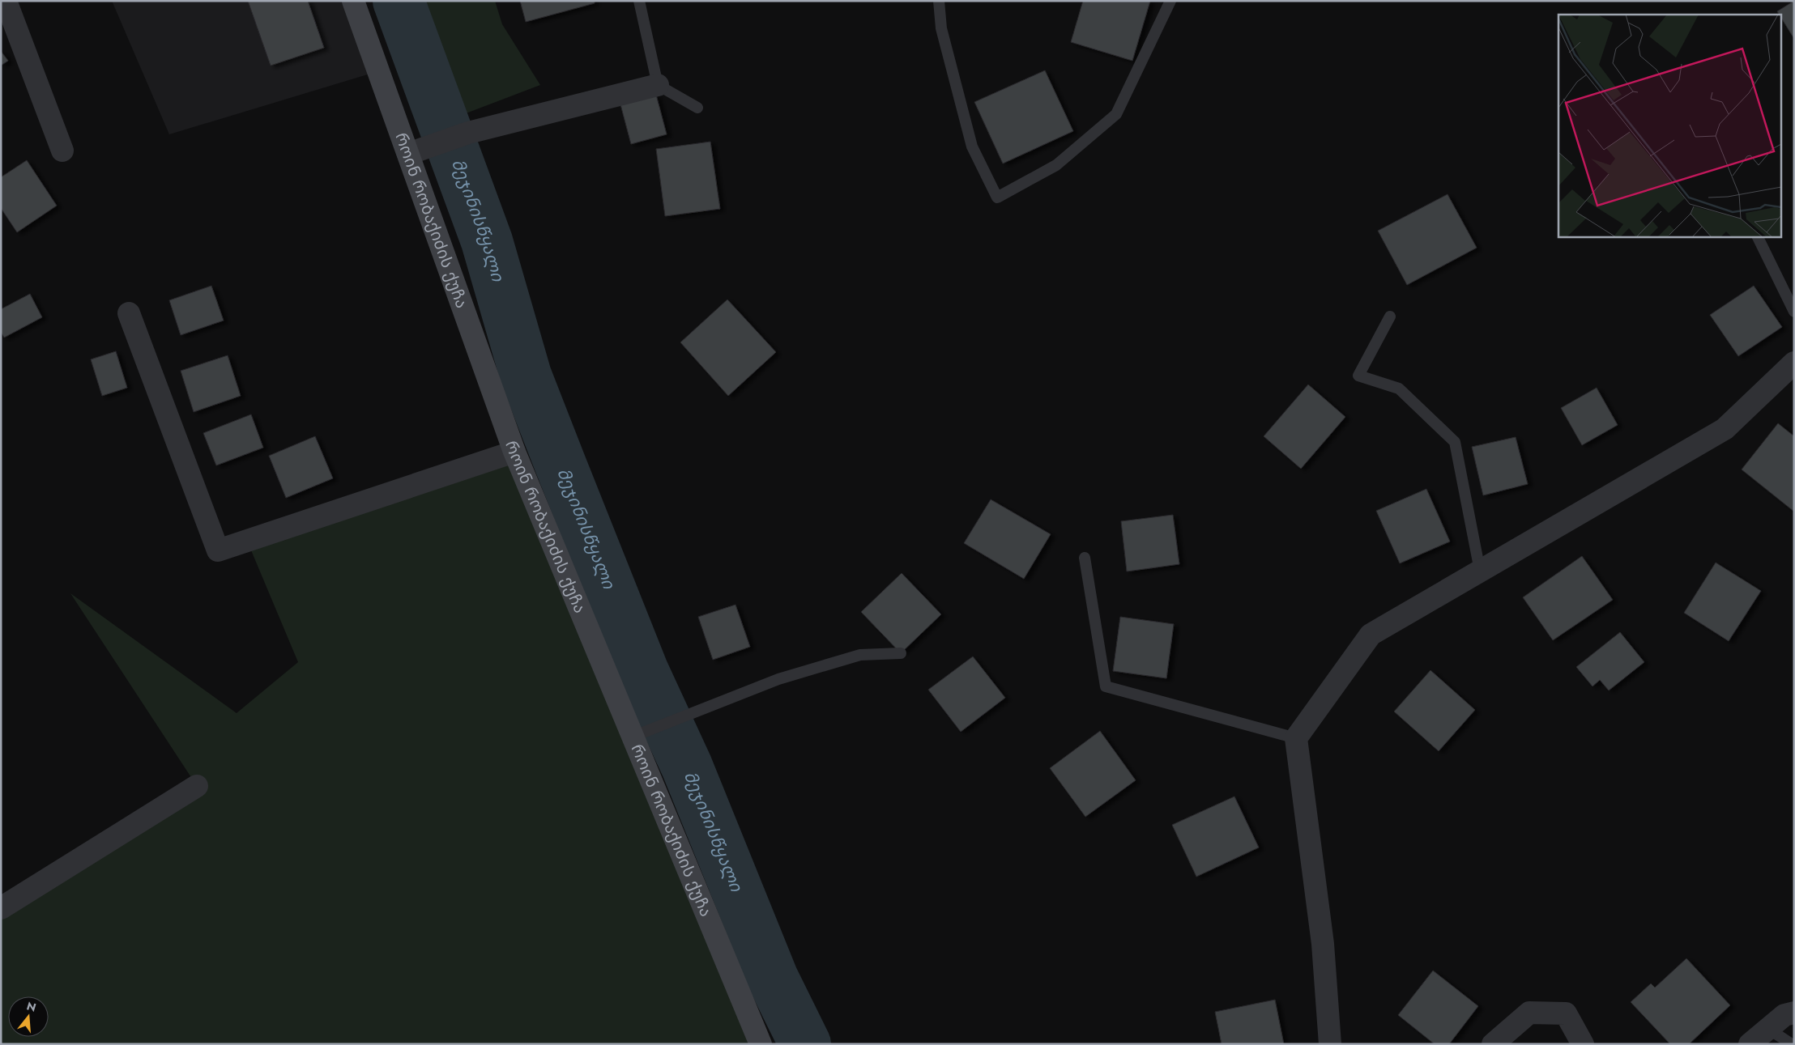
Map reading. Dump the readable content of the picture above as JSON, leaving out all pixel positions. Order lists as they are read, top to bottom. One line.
{"streets":{"street":["როინ რობაქიძის ქუჩა"]},"water":["მეჯინისწყალი"],"north":"top"}
